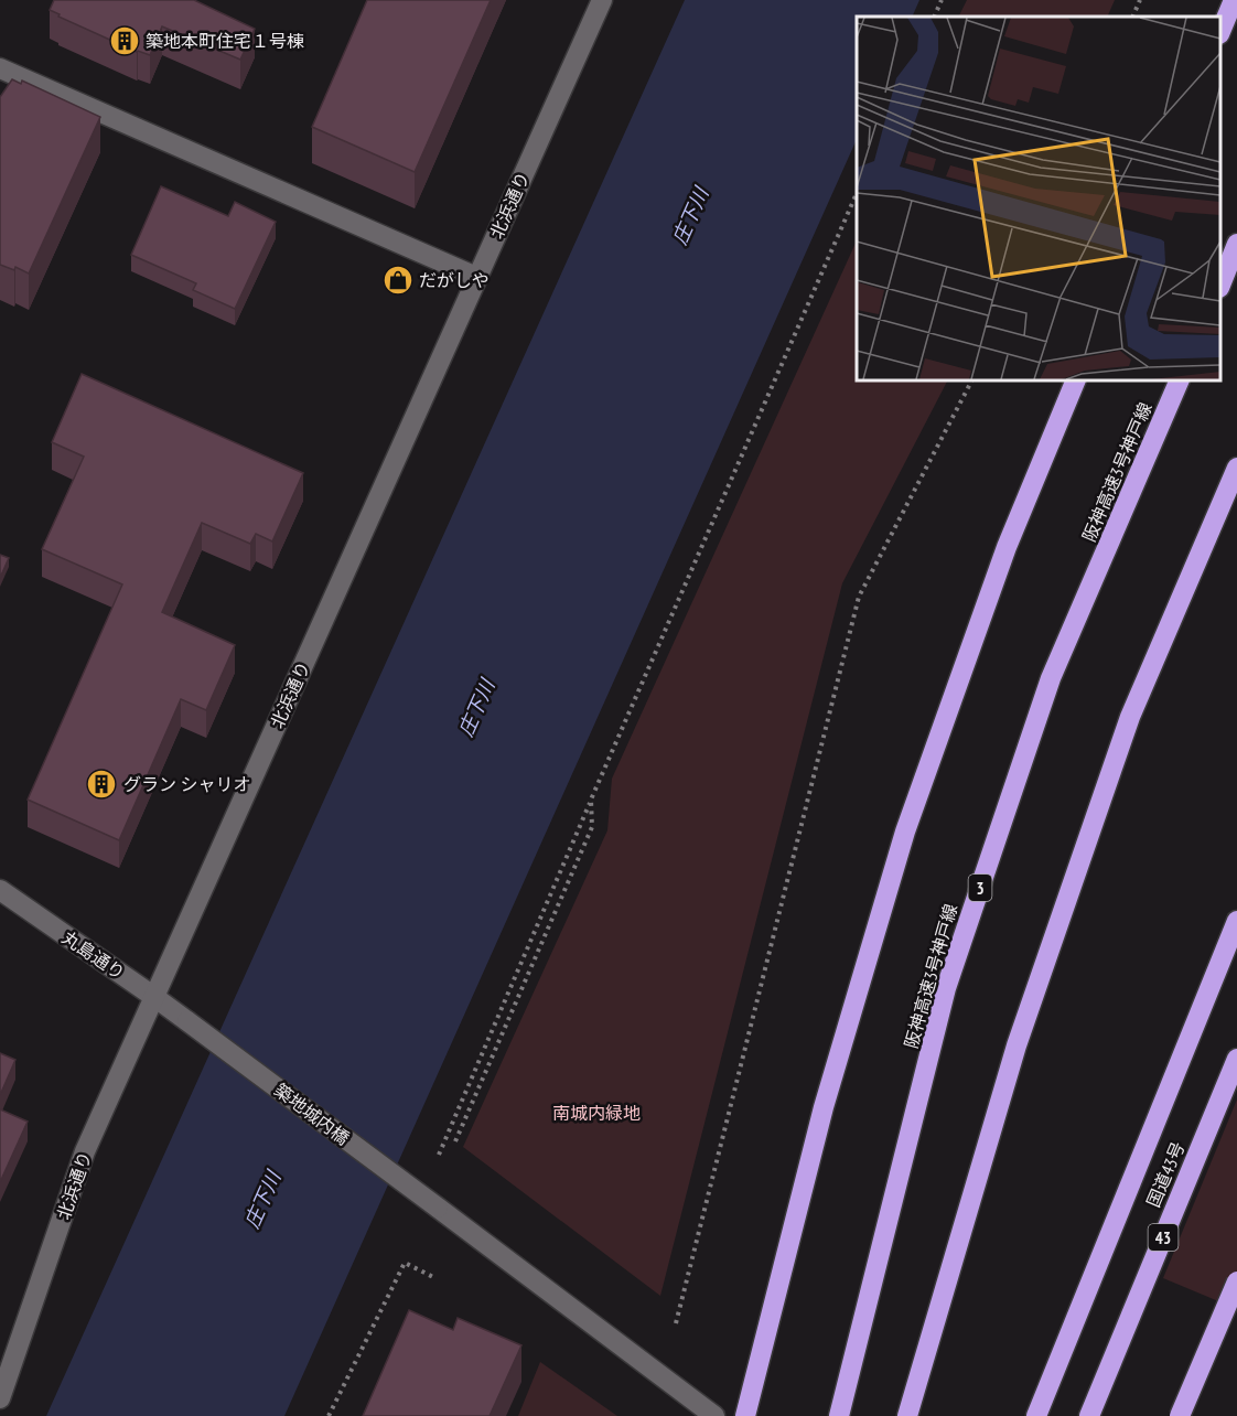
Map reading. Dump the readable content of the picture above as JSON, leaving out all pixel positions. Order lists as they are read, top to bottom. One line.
{"streets":{"highway":["阪神高速3号神戸線","3","国道43号","43"],"street":["北浜通り","丸島通り","築地城内橋"]},"crossings":[["北浜通り","丸島通り"],["丸島通り","築地城内橋"]],"water":["庄下川"],"parks":["南城内緑地"],"places":{"building":["築地本町住宅１号棟","グラン シャリオ"],"shop":["だがしや"]}}
